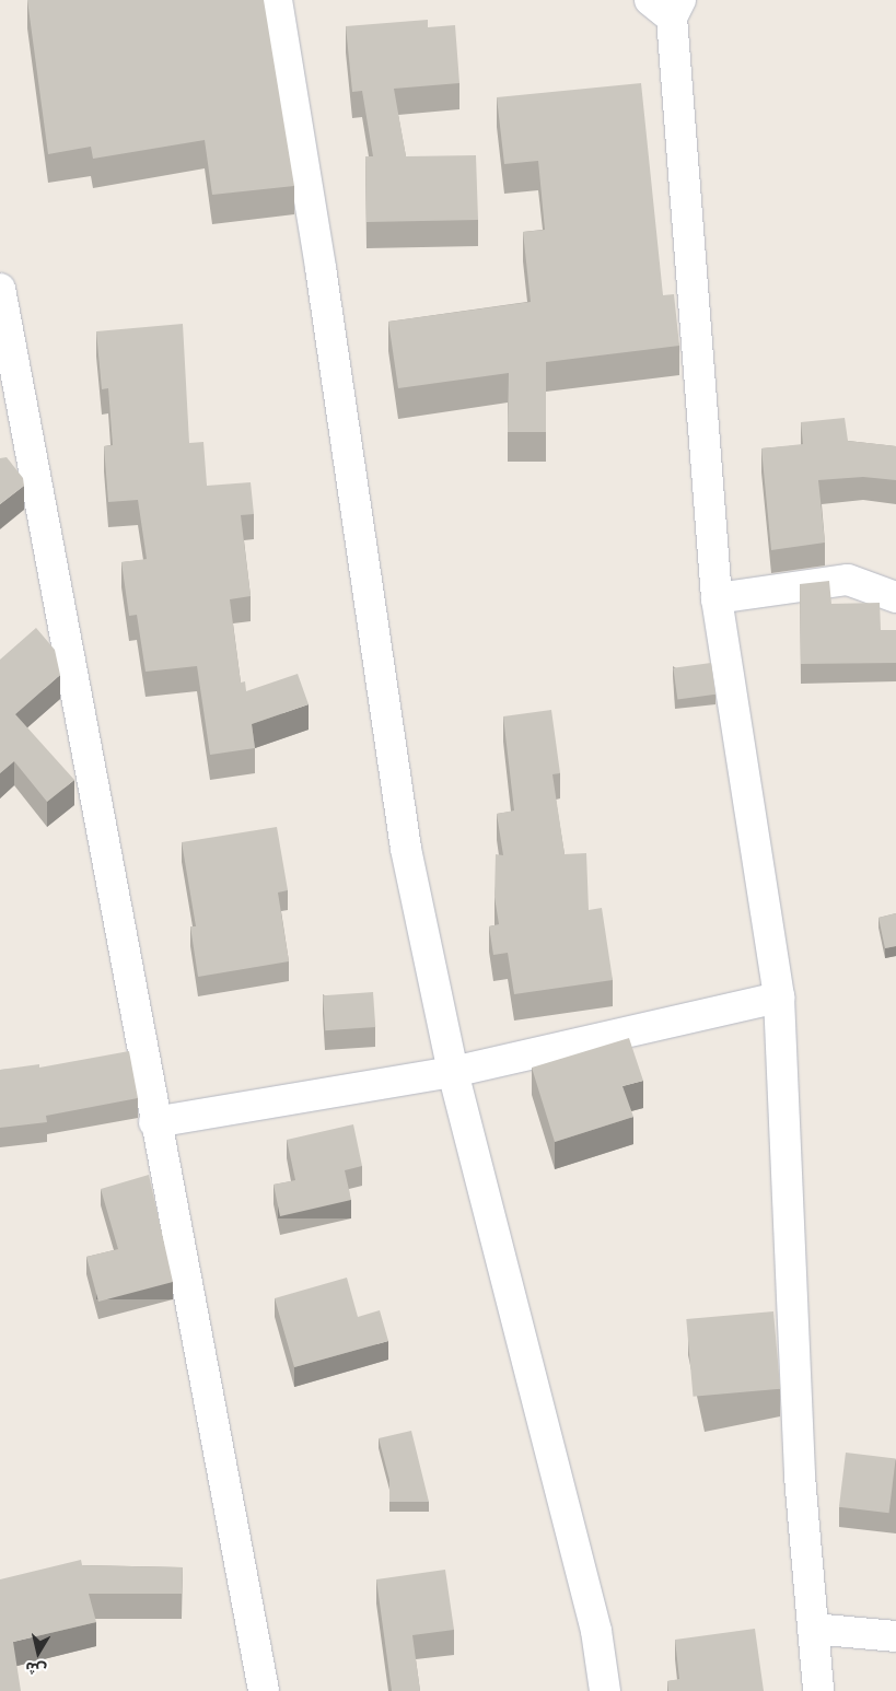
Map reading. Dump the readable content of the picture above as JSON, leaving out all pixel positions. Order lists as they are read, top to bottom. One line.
{"north":"bottom"}
